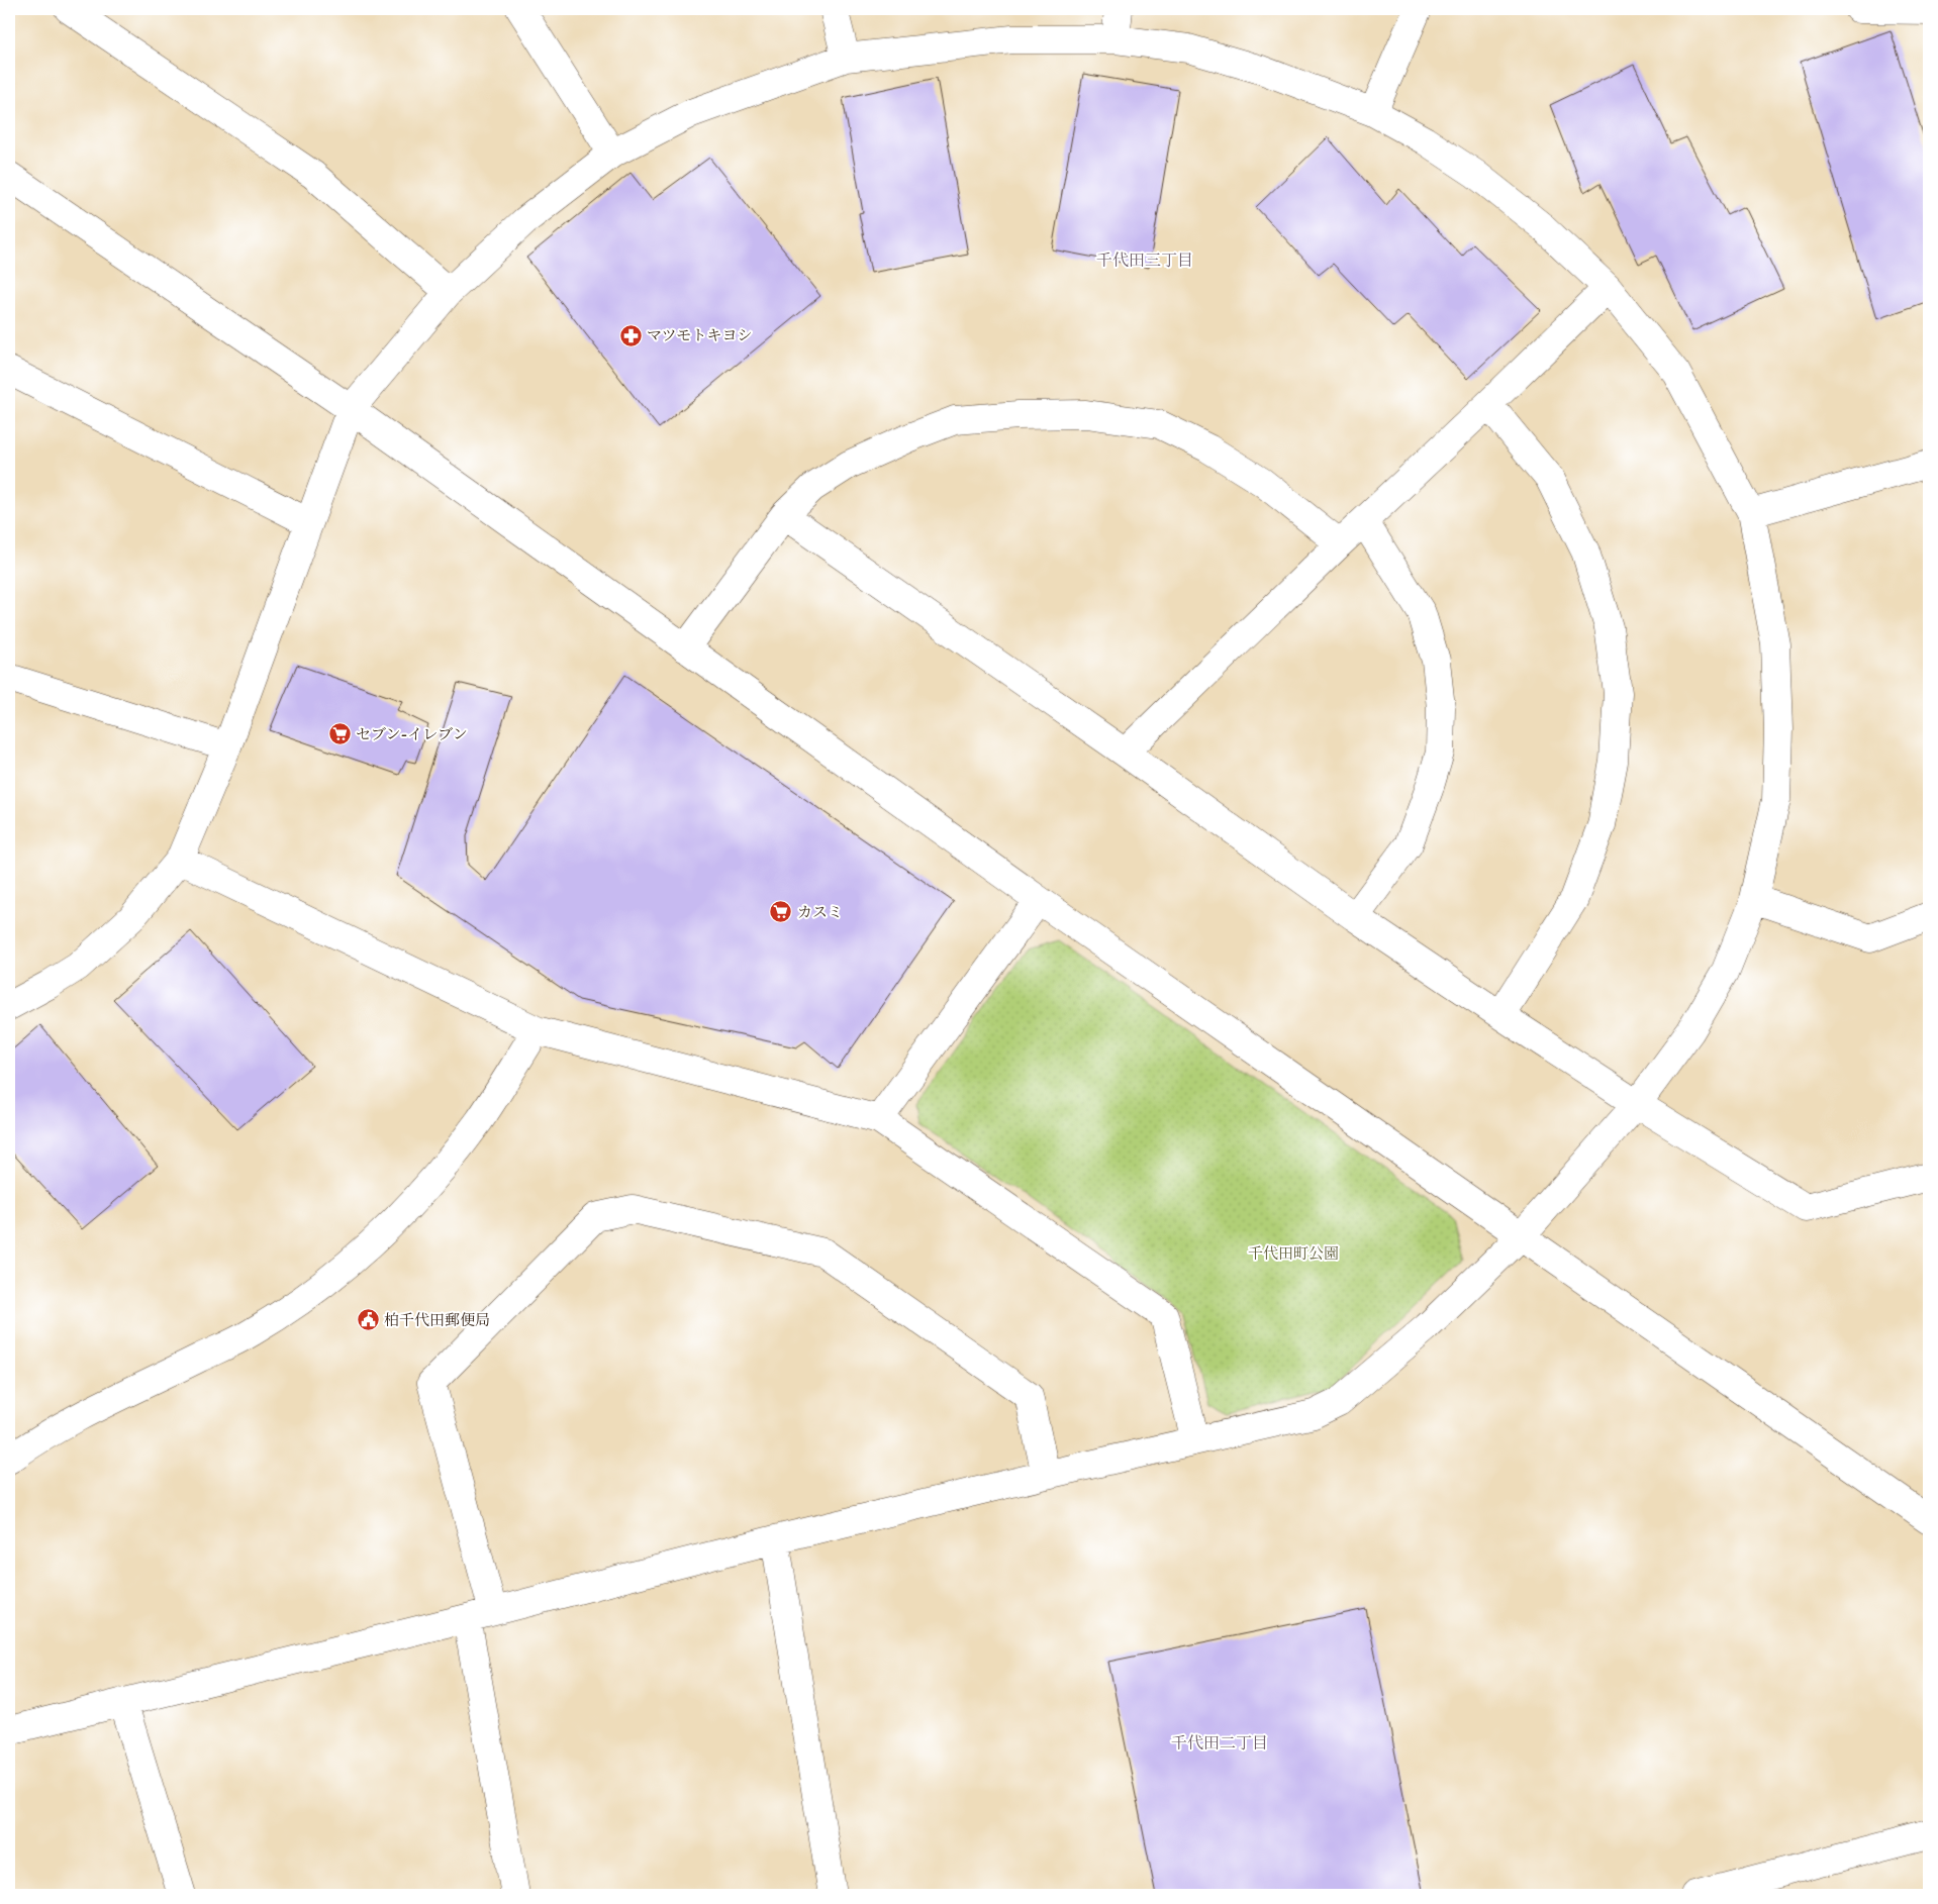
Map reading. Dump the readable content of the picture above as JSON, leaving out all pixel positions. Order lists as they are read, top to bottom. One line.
{"districts":["千代田三丁目","千代田二丁目"],"parks":["千代田町公園"],"places":{"pharmacy":["マツモトキヨシ"],"supermarket":["セブン-イレブン","カスミ"],"public building":["柏千代田郵便局"]}}
